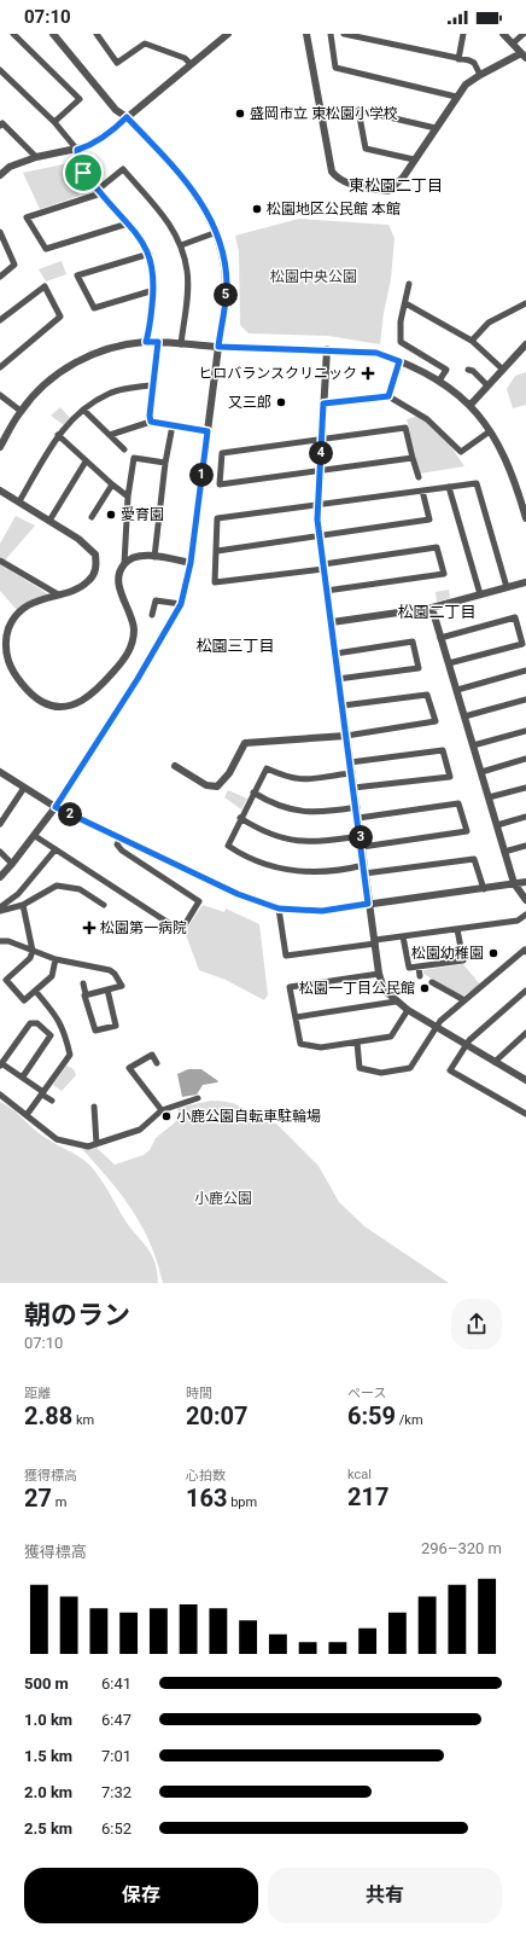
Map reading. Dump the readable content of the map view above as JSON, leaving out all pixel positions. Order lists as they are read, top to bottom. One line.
{"districts":["東松園二丁目","松園二丁目","松園三丁目"],"parks":["松園中央公園","小鹿公園"],"places":{"other":["盛岡市立 東松園小学校","松園地区公民館 本館","又三郎","愛育園","松園幼稚園","松園一丁目公民館","小鹿公園自転車駐輪場"],"health":["ヒロバランスクリニック","松園第一病院"]},"page":{"status":"07:10","pins":["5","4","1","2","3"],"heading":["朝のラン","07:10"],"stats":[["距離","2.88 km"],["時間","20:07"],["ペース","6:59 /km"],["獲得標高","27 m"],["心拍数","163 bpm"],["kcal","217"]],"chart":["獲得標高","296–320 m"],"list":[{"name":"500 m","note":"6:41"},{"name":"1.0 km","note":"6:47"},{"name":"1.5 km","note":"7:01"},{"name":"2.0 km","note":"7:32"},{"name":"2.5 km","note":"6:52"}],"buttons":["保存","共有"]}}
